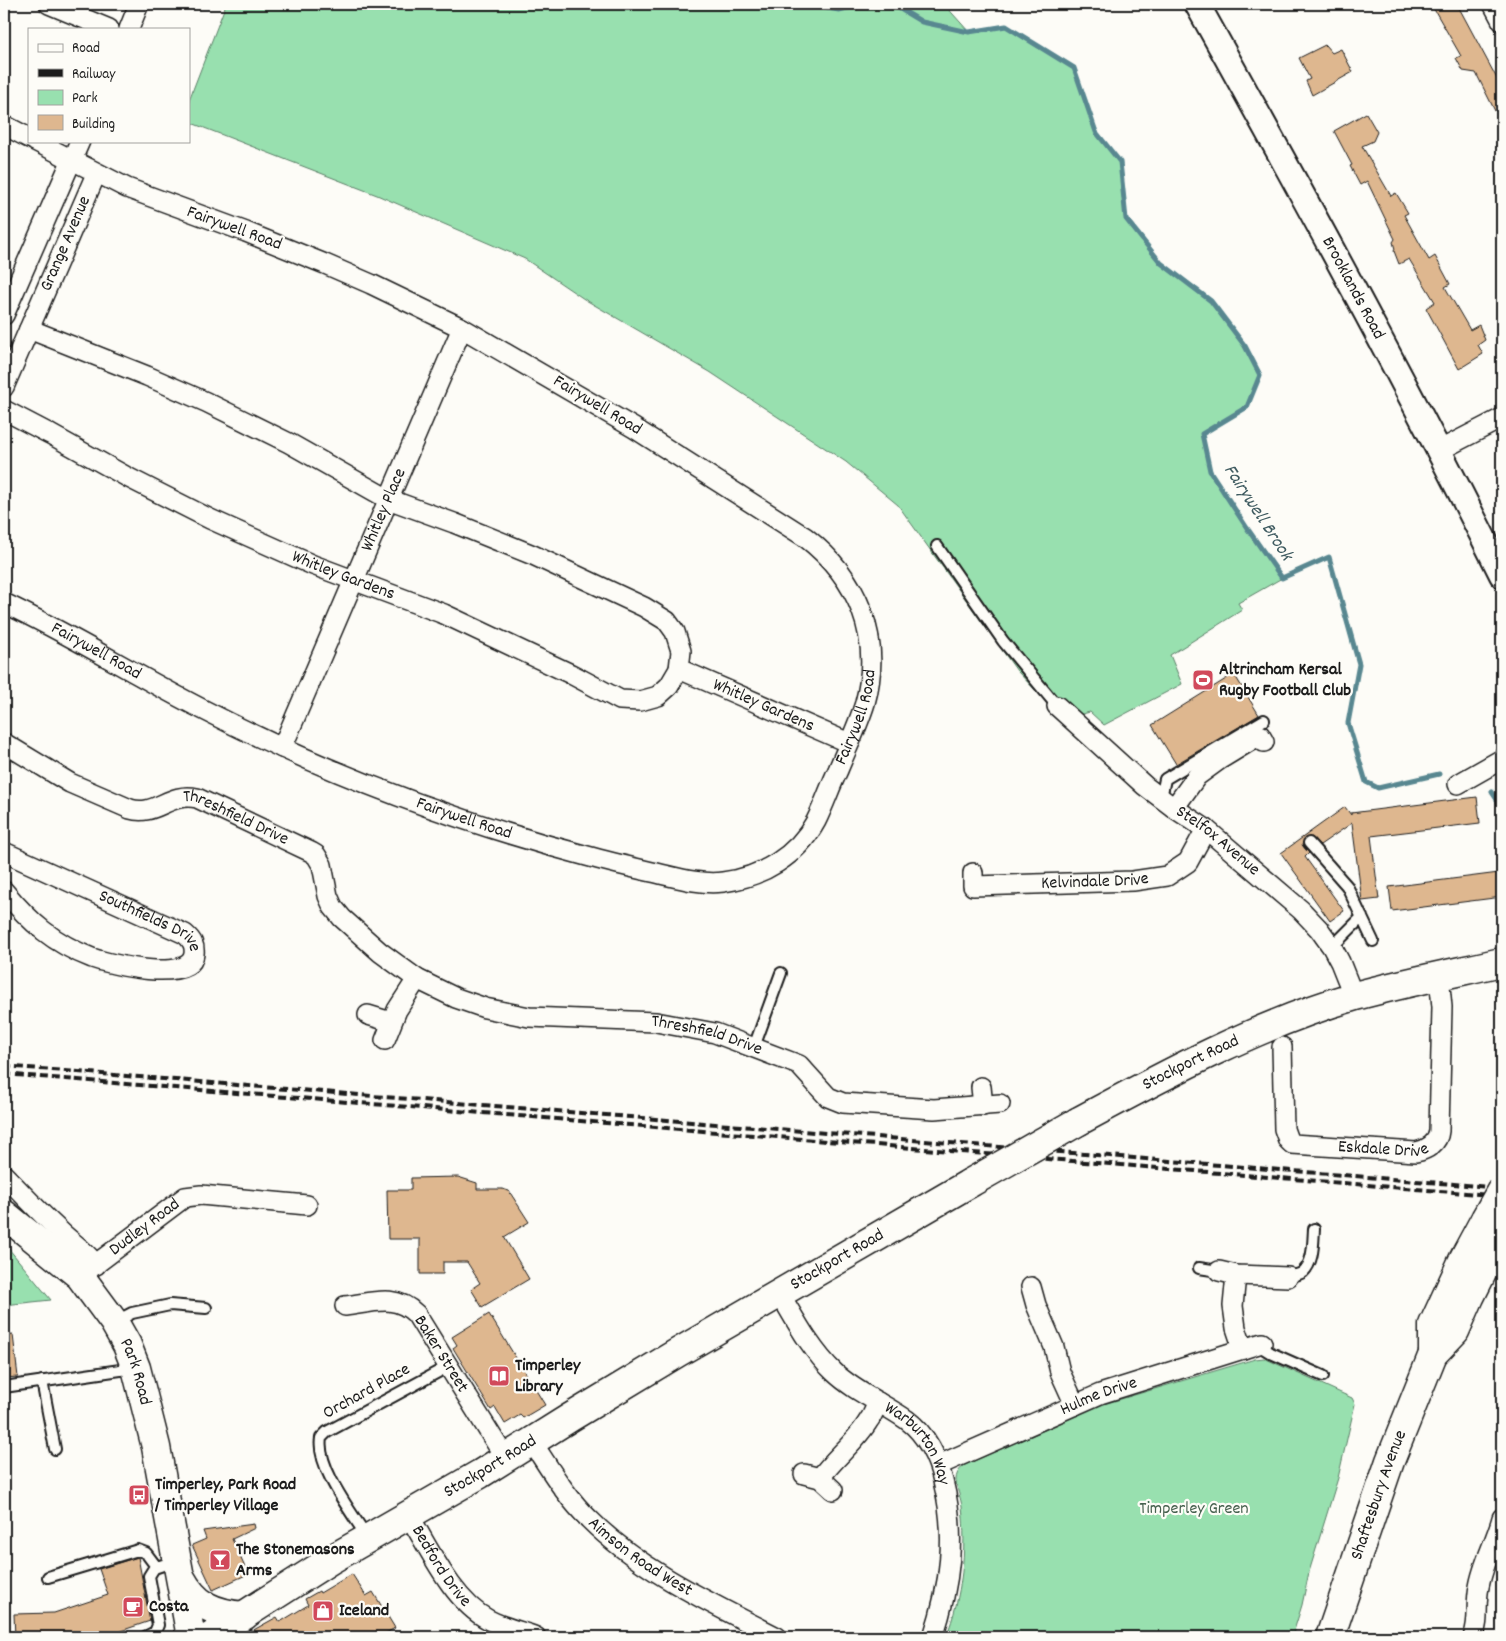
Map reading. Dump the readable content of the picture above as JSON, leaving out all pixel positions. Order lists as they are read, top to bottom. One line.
{"streets":{"main road":["Stockport Road","Park Road","Shaftesbury Avenue"],"street":["Fairywell Road","Grange Avenue","Brooklands Road","Whitley Place","Whitley Gardens","Threshfield Drive","Stelfox Avenue","Kelvindale Drive","Southfields Drive","Eskdale Drive","Dudley Road","Baker Street","Hulme Drive","Warburton Way","Aimson Road West","Bedford Drive"],"lane":["Orchard Place"]},"crossings":[["Fairywell Road","Grange Avenue"],["Fairywell Road","Whitley Place"],["Fairywell Road","Whitley Gardens"],["Whitley Place","Whitley Gardens"],["Stelfox Avenue","Kelvindale Drive"],["Stelfox Avenue","Stockport Road"],["Stockport Road","Eskdale Drive"],["Stockport Road","Baker Street"],["Stockport Road","Park Road"],["Stockport Road","Orchard Place"],["Stockport Road","Warburton Way"],["Stockport Road","Aimson Road West"],["Stockport Road","Bedford Drive"],["Dudley Road","Park Road"],["Baker Street","Orchard Place"],["Hulme Drive","Warburton Way"]],"water":["Fairywell Brook"],"parks":["Timperley Green"],"places":{"sports":["Altrincham Kersal Rugby Football Club"],"library":["Timperley Library"],"bus stop":["Timperley, Park Road / Timperley Village"],"bar":["The Stonemasons Arms"],"cafe":["Costa"],"shop":["Iceland"]},"legend":["Road","Railway","Park","Building"]}
